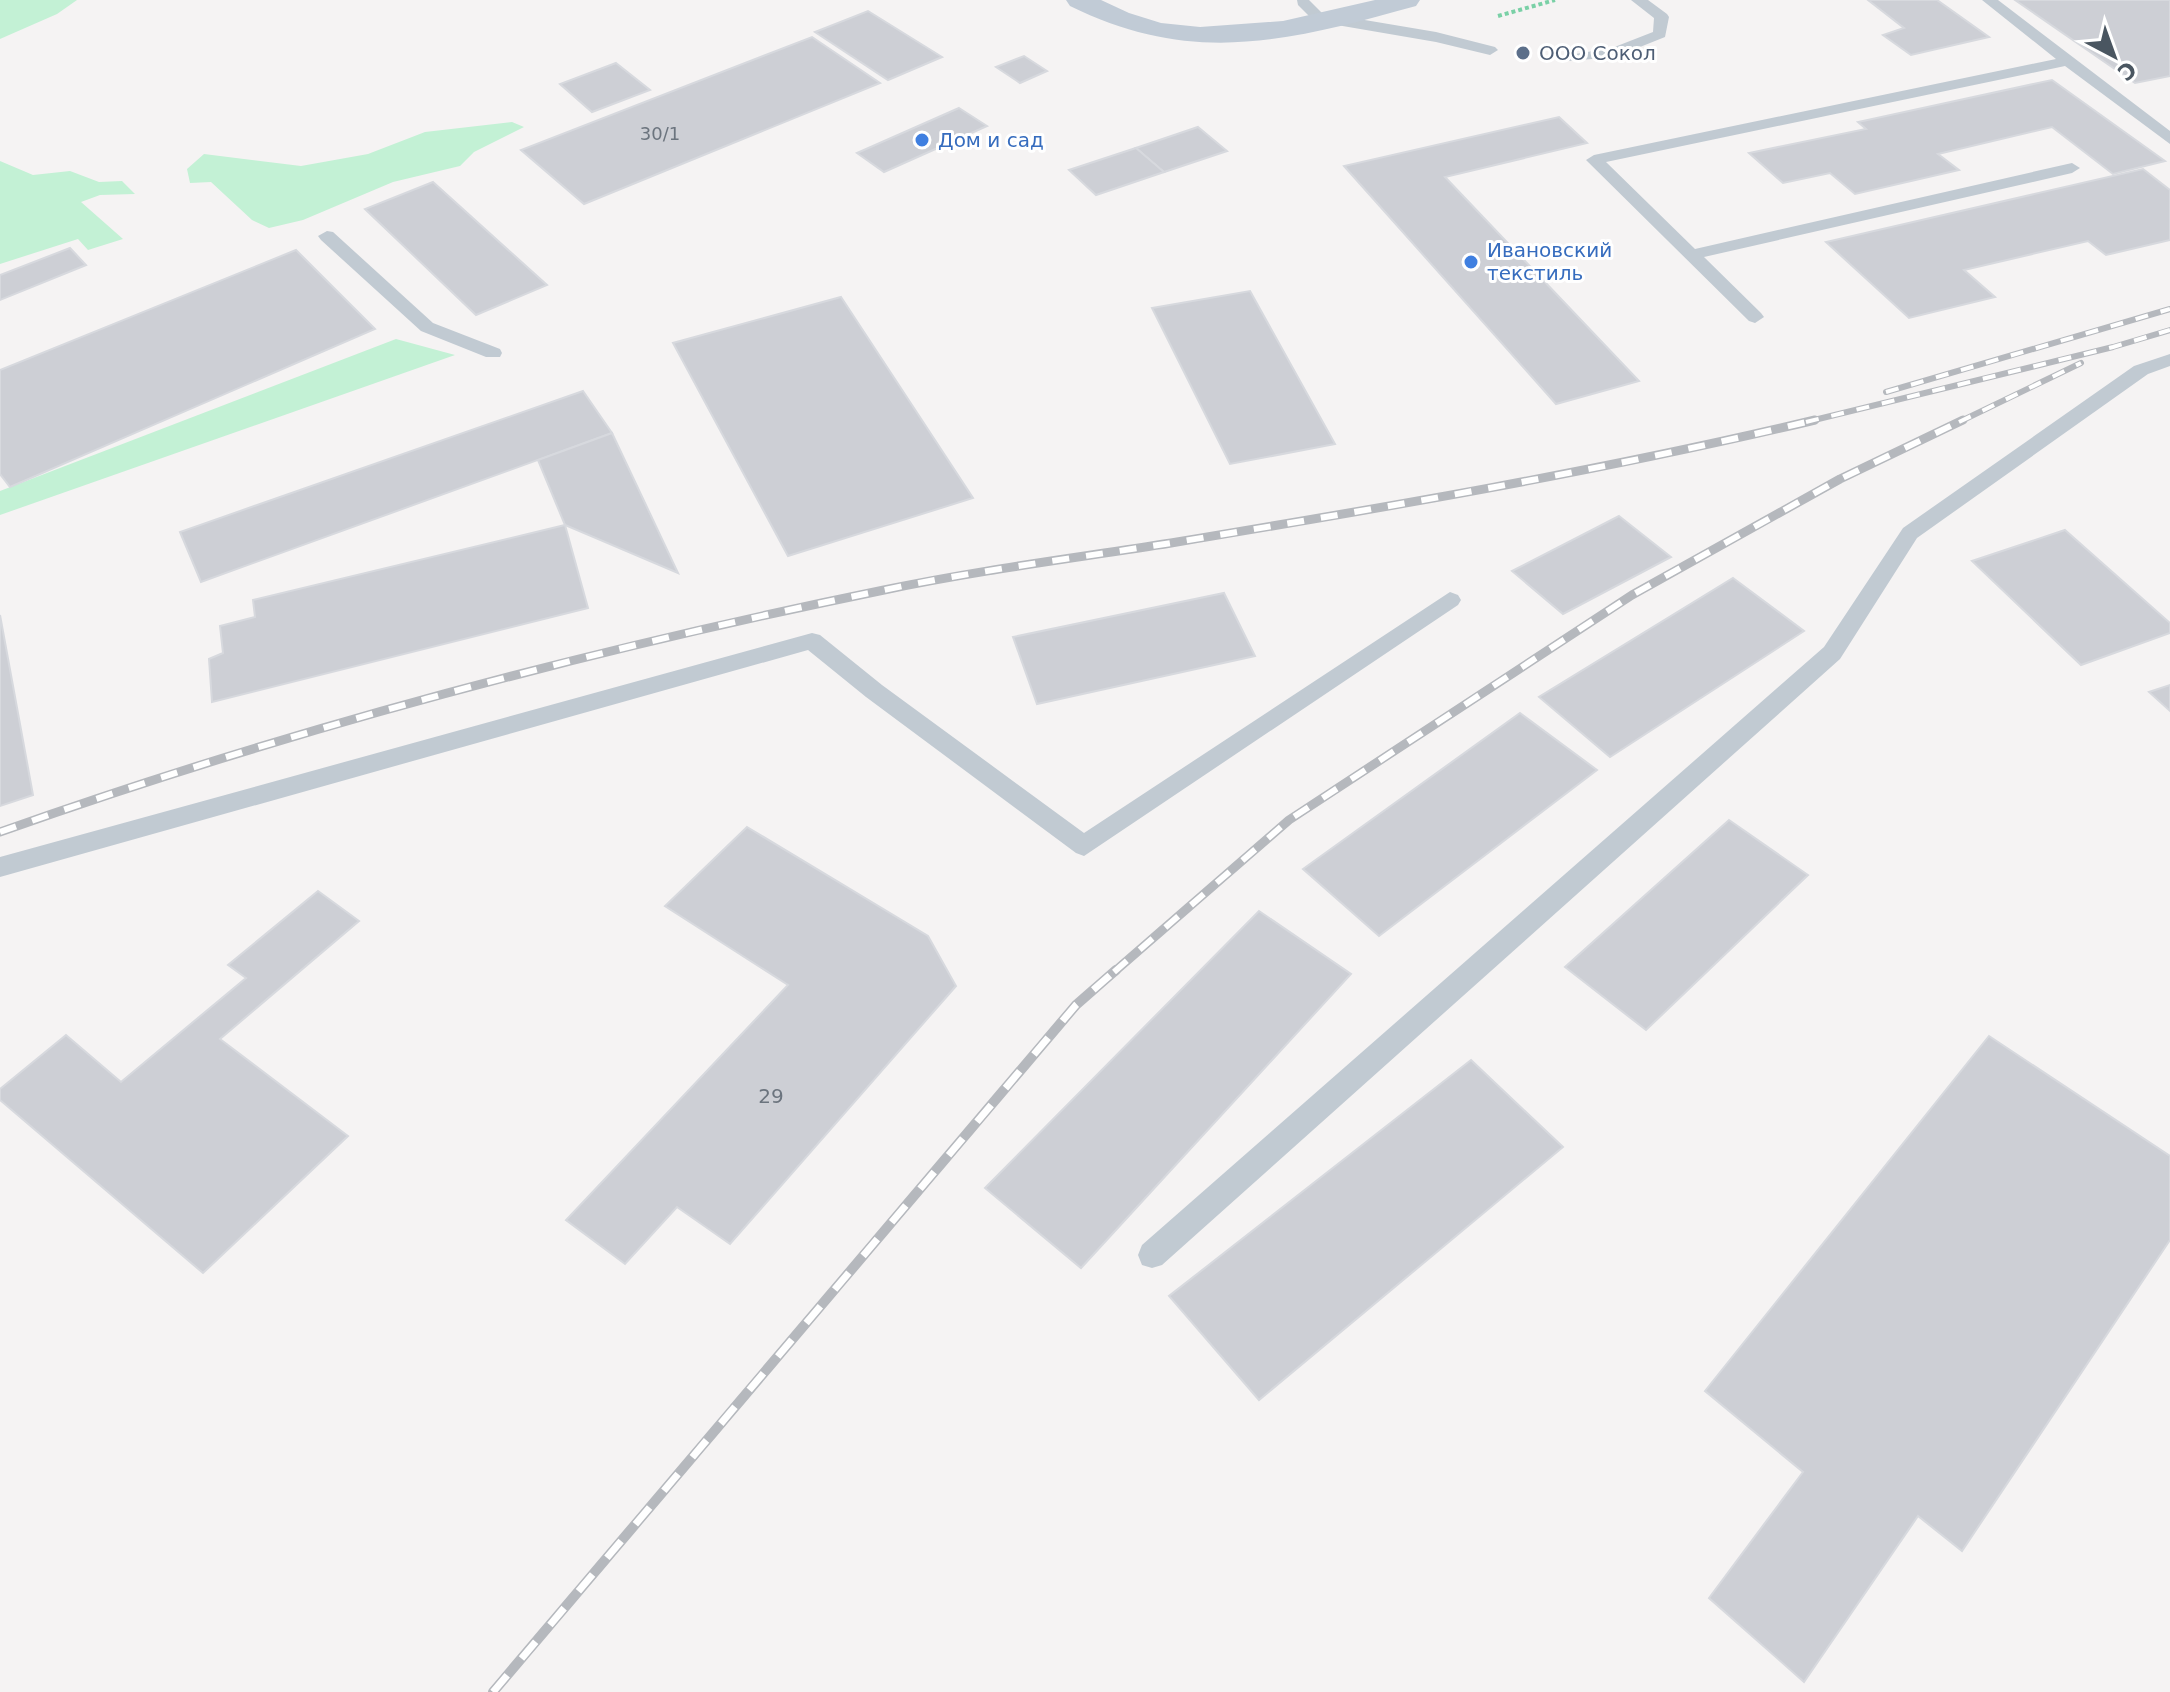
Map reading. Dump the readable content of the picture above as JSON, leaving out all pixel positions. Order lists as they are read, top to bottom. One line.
{"places":["ООО Сокол","Дом и сад","Ивановский текстиль"],"house_numbers":["30/1","29"],"north":"bottom right"}
